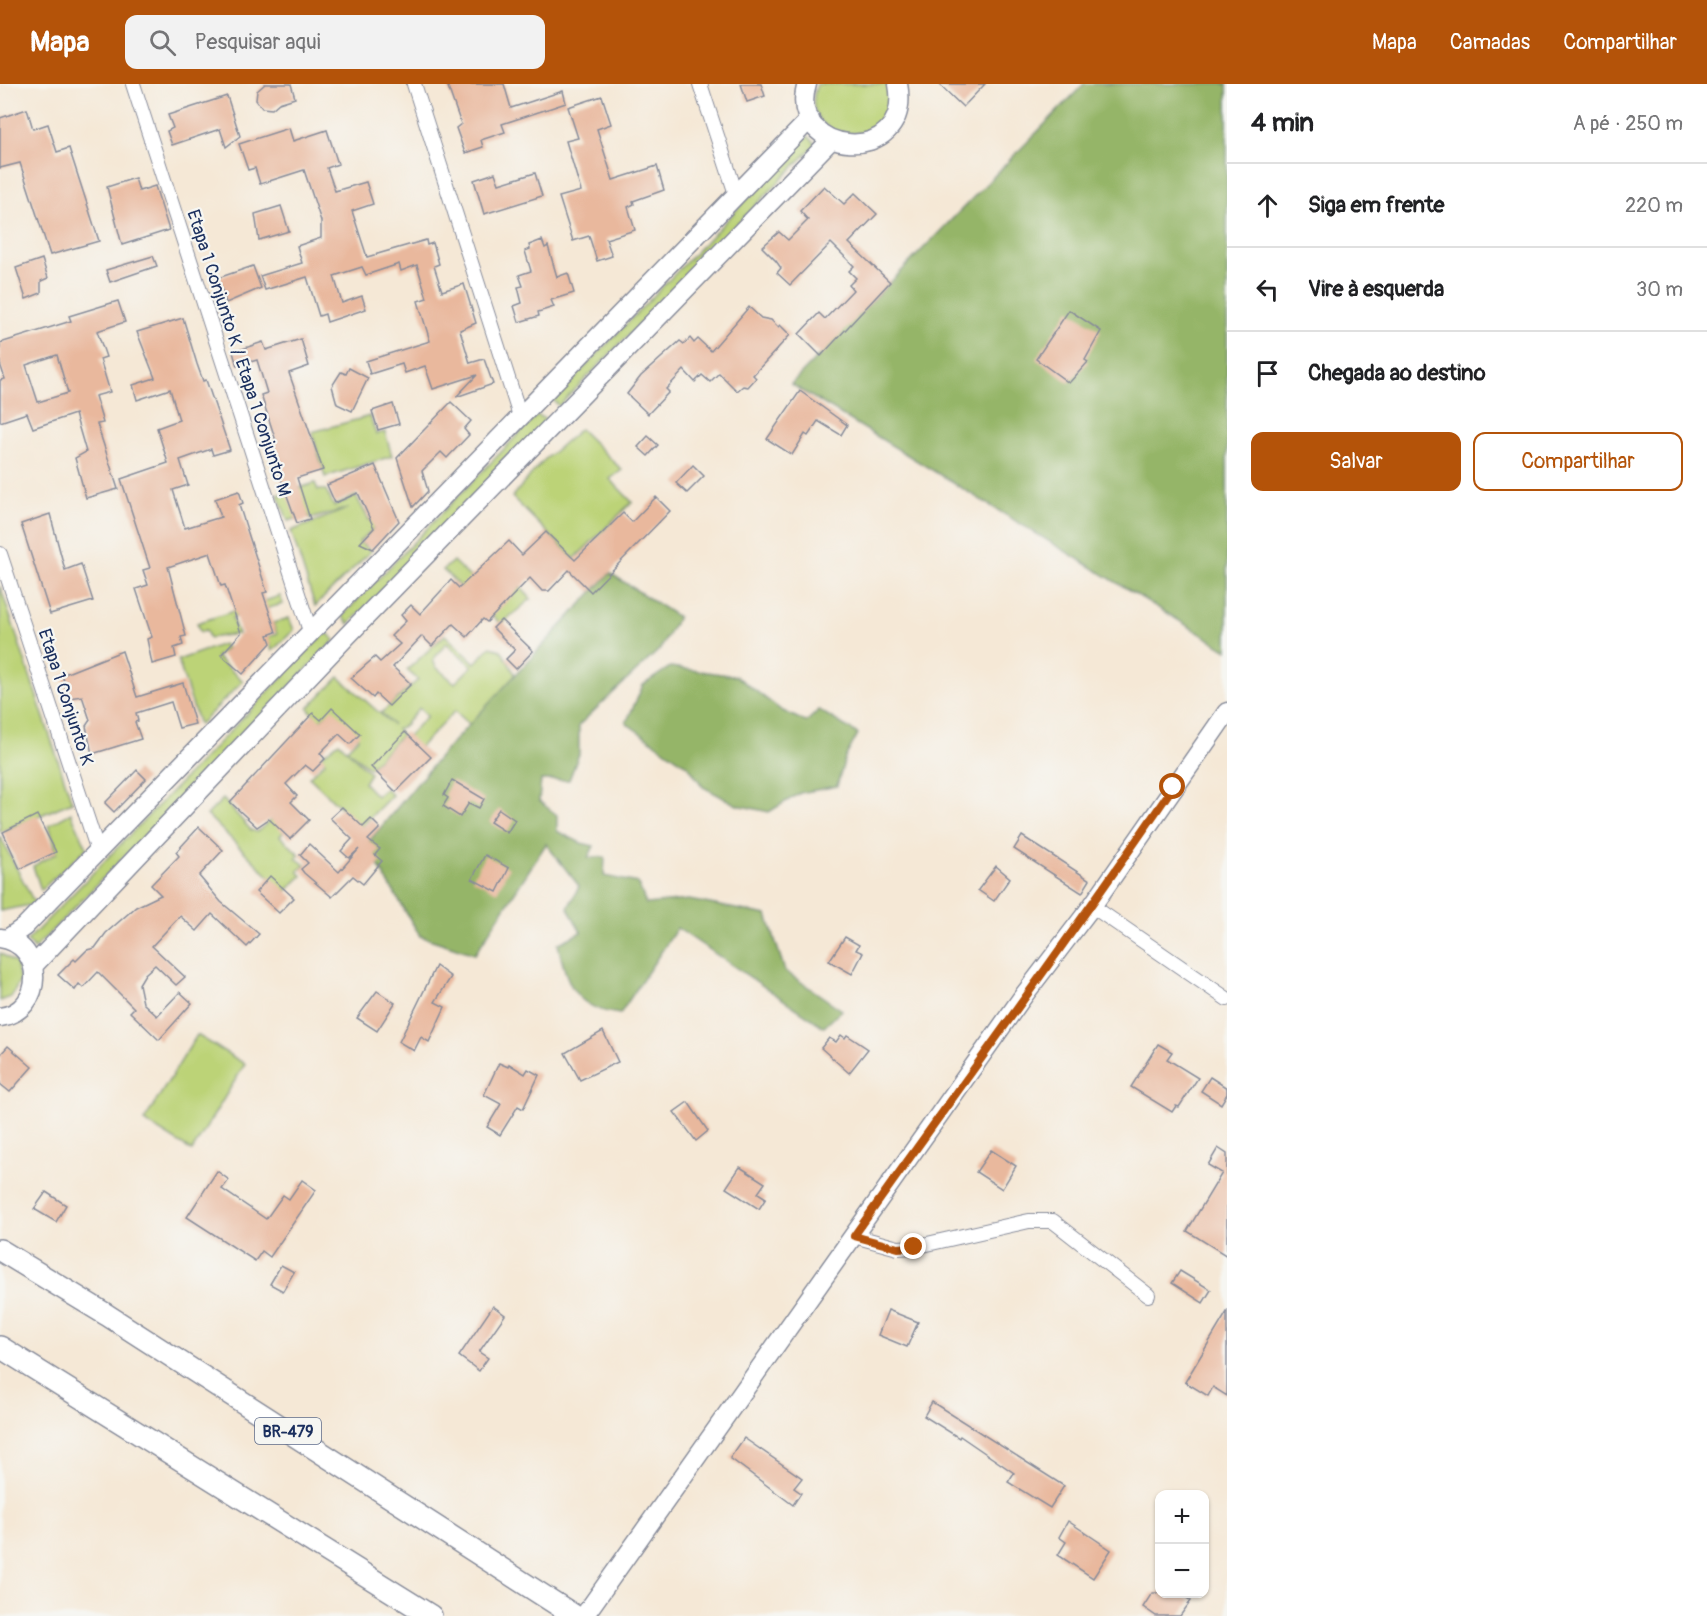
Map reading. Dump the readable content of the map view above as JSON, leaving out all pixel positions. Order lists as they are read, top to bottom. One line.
{"streets":{"main road":["BR-479"],"street":["Etapa 1 Conjunto K / Etapa 1 Conjunto M","Etapa 1 Conjunto K"]},"page":{"header":"Mapa","search":"Pesquisar aqui","nav":["Mapa","Camadas","Compartilhar"],"heading":["4 min","A pé · 250 m"],"list":[["Siga em frente","220 m"],["Vire à esquerda","30 m"],"Chegada ao destino"],"buttons":["Salvar","Compartilhar"],"map_buttons":["+","−"]}}
